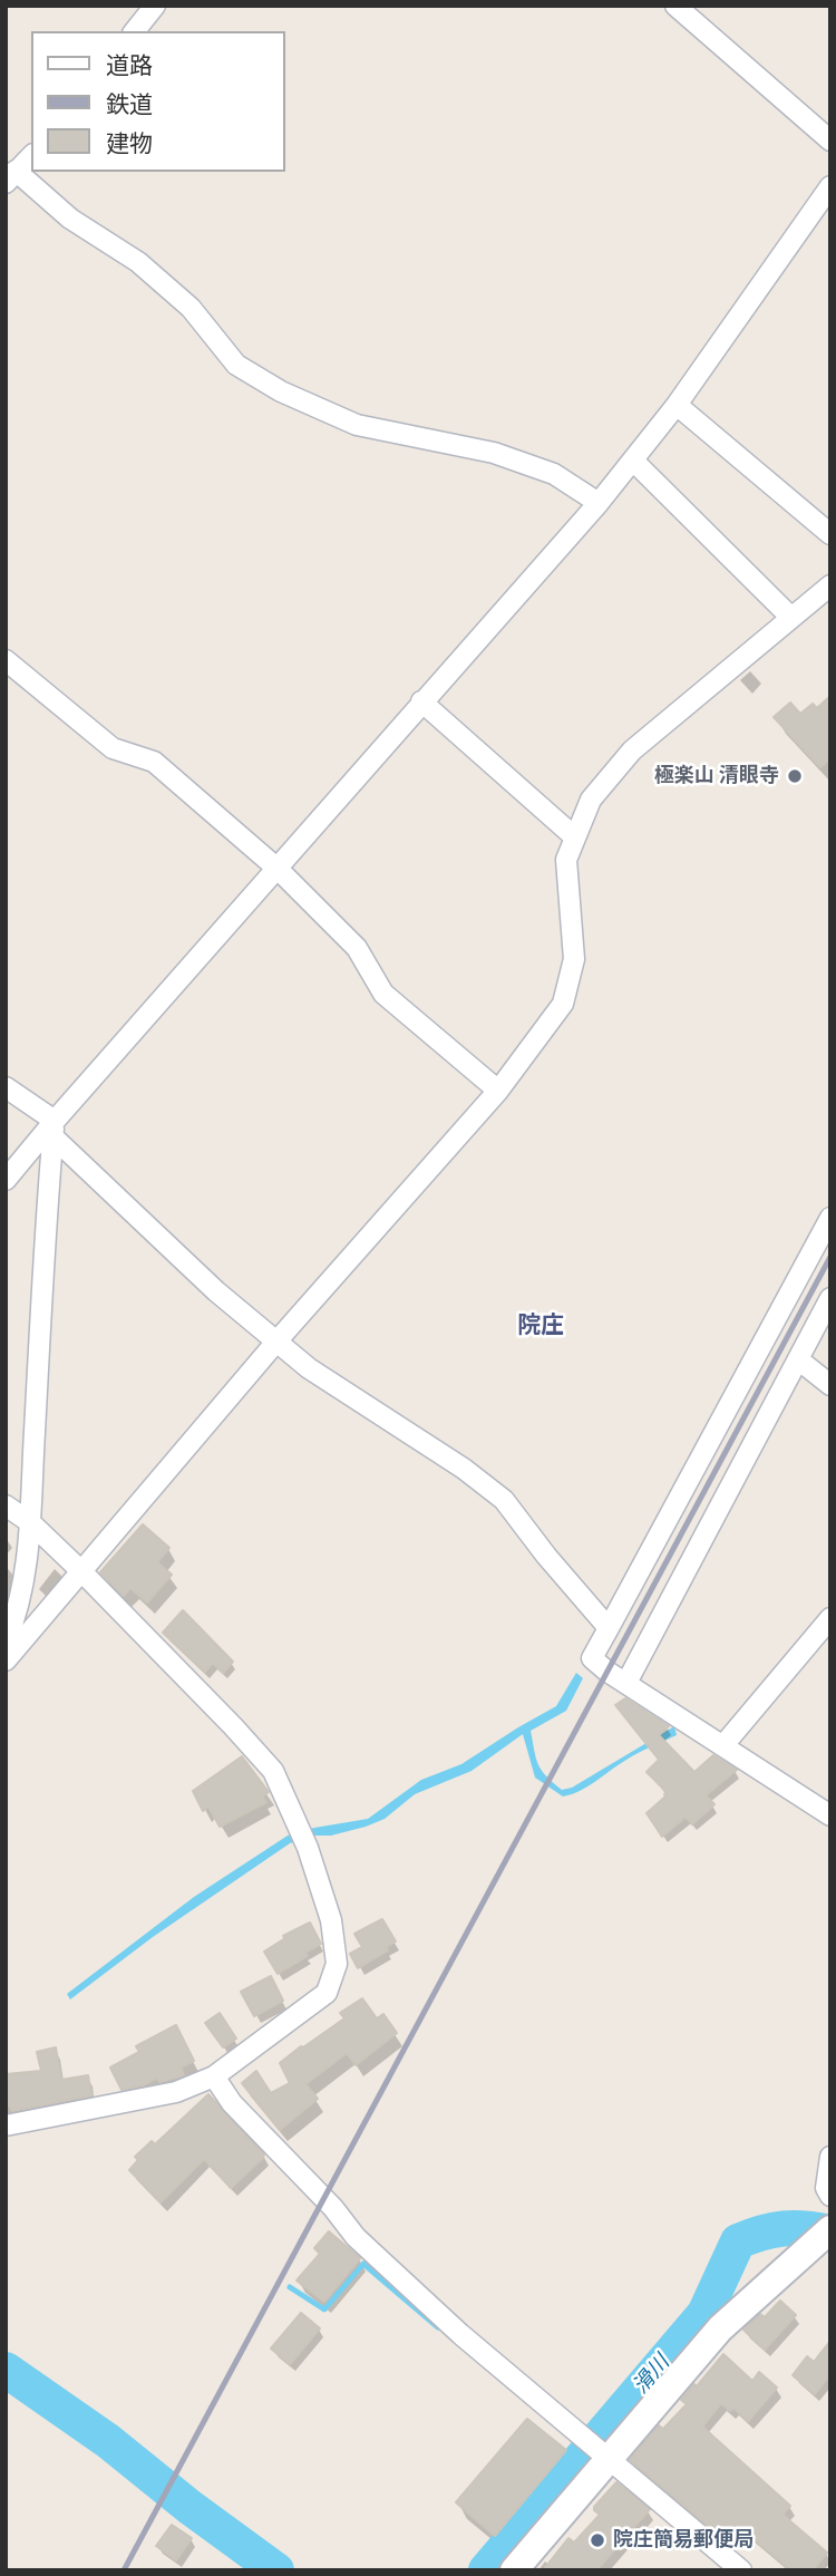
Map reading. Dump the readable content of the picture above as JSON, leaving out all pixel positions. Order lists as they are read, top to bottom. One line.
{"districts":["院庄"],"water":["滑川"],"places":["極楽山 清眼寺","院庄簡易郵便局"],"legend":["道路","鉄道","建物"]}
